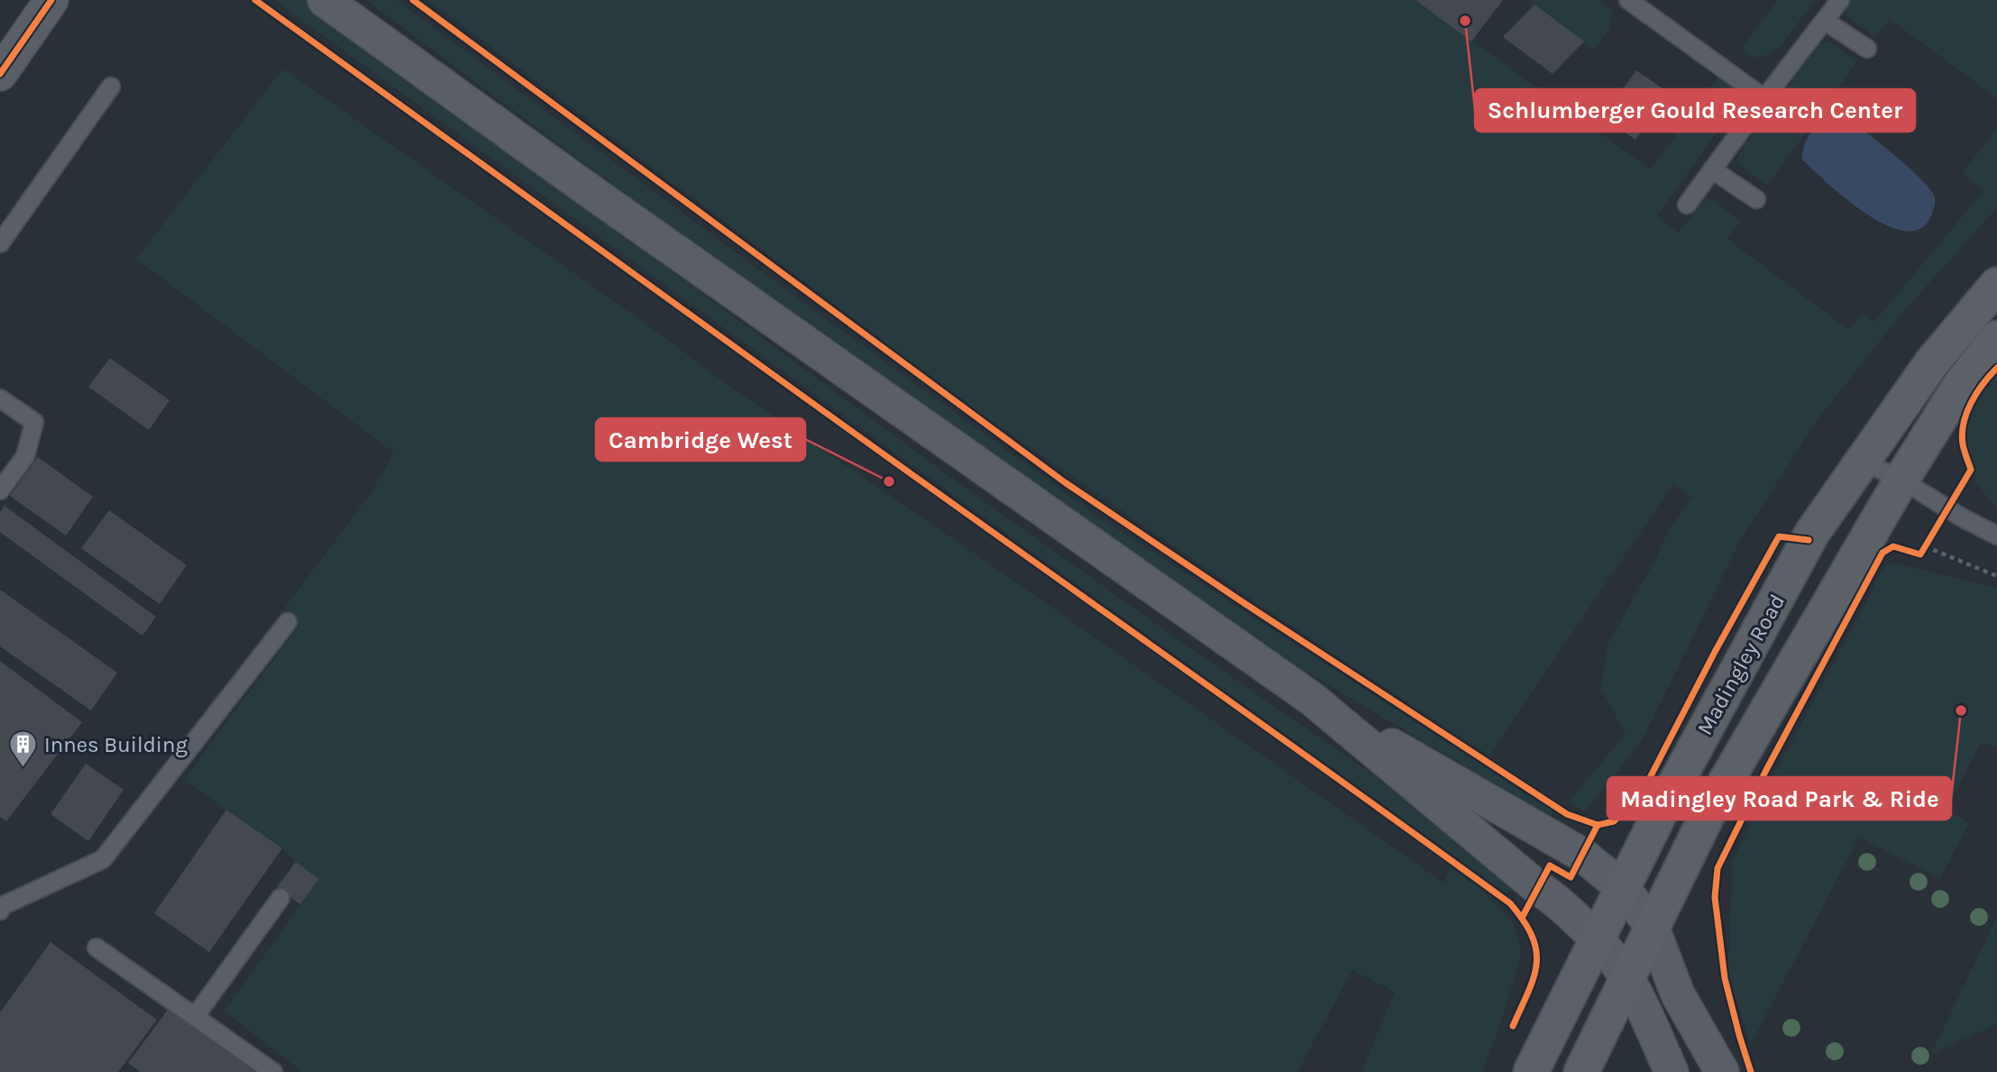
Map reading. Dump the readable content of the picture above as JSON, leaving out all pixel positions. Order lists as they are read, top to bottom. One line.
{"streets":{"main road":["Madingley Road"]},"places":{"other":["Schlumberger Gould Research Center","Cambridge West","Madingley Road Park & Ride"],"building":["Innes Building"]}}
